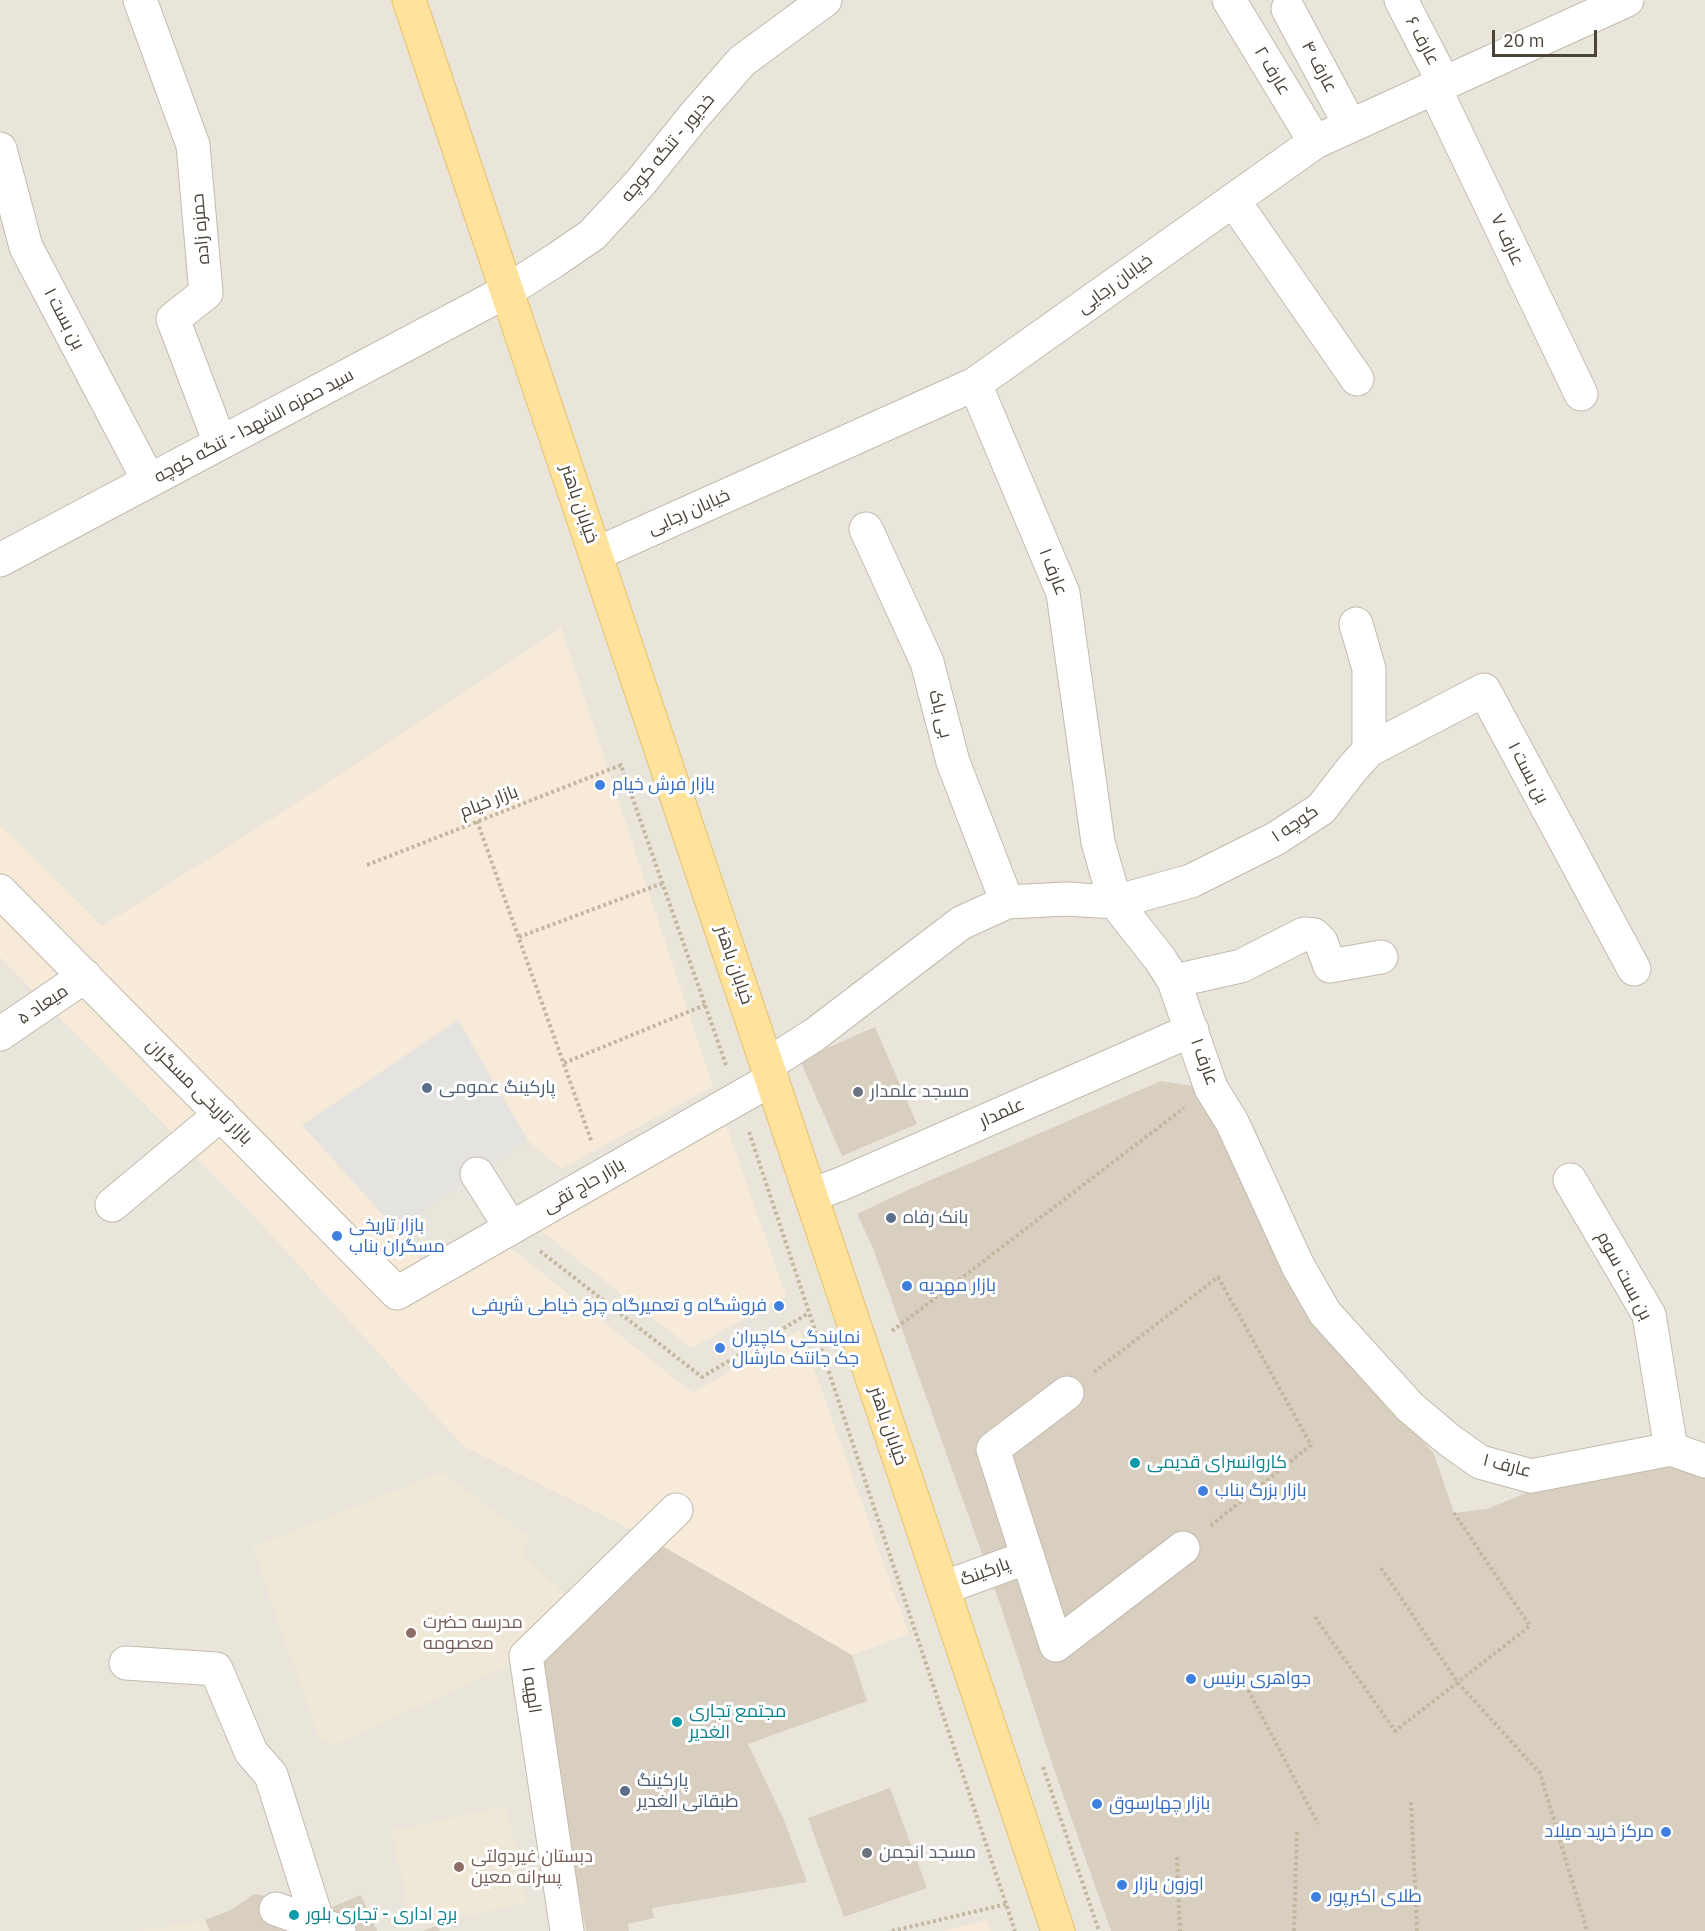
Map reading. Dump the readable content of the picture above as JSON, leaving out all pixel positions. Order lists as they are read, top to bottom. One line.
{"streets":{"main road":["خیابان باهنر"],"street":["عارف ۶","عارف ۴","عارف ۲","خدیور - تنگه کوچه","حمزه زاده","عارف ۷","خیابان رجایی","بن بست ۱","سید حمزه الشهدا - تنگه کوچه","عارف ۱","بی باک","کوچه ۱","میعاد ۵","بازار تاریخی مسگران","علمدار","بازار حاج تقی","بن بست سوم","پارکینگ","الهیه ۱"],"path":["بازار خیام"]},"crossings":[["عارف ۶","عارف ۷"],["عارف ۶","خیابان رجایی"],["عارف ۴","خیابان رجایی"],["عارف ۲","خیابان رجایی"],["خدیور - تنگه کوچه","سید حمزه الشهدا - تنگه کوچه"],["خدیور - تنگه کوچه","خیابان باهنر"],["حمزه زاده","سید حمزه الشهدا - تنگه کوچه"],["عارف ۷","خیابان رجایی"],["خیابان رجایی","خیابان باهنر"],["خیابان رجایی","عارف ۱"],["بن بست ۱","سید حمزه الشهدا - تنگه کوچه"],["بن بست ۱","کوچه ۱"],["سید حمزه الشهدا - تنگه کوچه","خیابان باهنر"],["خیابان باهنر","علمدار"],["خیابان باهنر","بازار حاج تقی"],["خیابان باهنر","پارکینگ"],["عارف ۱","کوچه ۱"],["عارف ۱","علمدار"],["عارف ۱","بن بست سوم"],["میعاد ۵","بازار تاریخی مسگران"],["بازار تاریخی مسگران","بازار حاج تقی"]],"places":["بازار فرش خیام","پارکینگ عمومی","مسجد علمدار","بانک رفاه","بازار تاریخی مسگران بناب","بازار مهدیه","فروشگاه و تعمیرگاه چرخ خیاطی شریفی","نمایندگی کاچیران جک جانتک مارشال","کاروانسرای قدیمی","بازار بزرگ بناب","مدرسه حضرت معصومه","جواهری برنیس","مجتمع تجاری الغدیر","پارکینگ طبقاتی الغدیر","بازار چهارسوق","مرکز خرید میلاد","مسجد انجمن","دبستان غیردولتی پسرانه معین","اوزون بازار","طلای اکبرپور","برج اداری - تجاری بلور"],"scale_bar":"20 m"}
